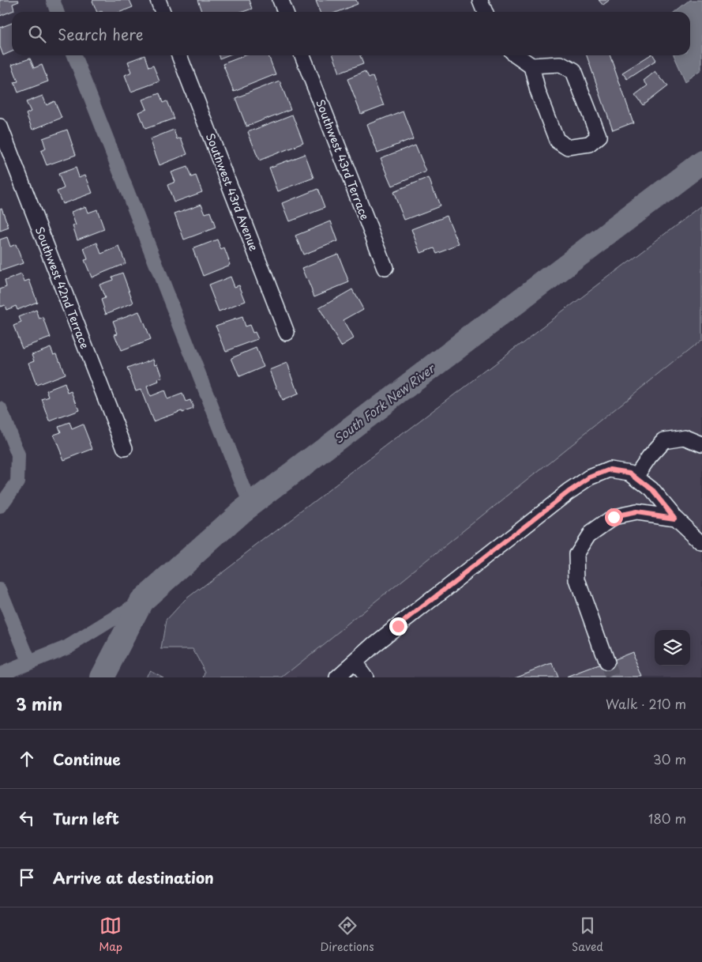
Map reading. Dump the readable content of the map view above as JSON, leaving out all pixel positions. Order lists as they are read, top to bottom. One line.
{"streets":{"street":["Southwest 43rd Terrace","Southwest 43rd Avenue","Southwest 42nd Terrace"]},"water":["South Fork New River"],"page":{"search":"Search here","heading":["3 min","Walk · 210 m"],"list":[["Continue","30 m"],["Turn left","180 m"],"Arrive at destination"],"nav":["Map","Directions","Saved"]}}
